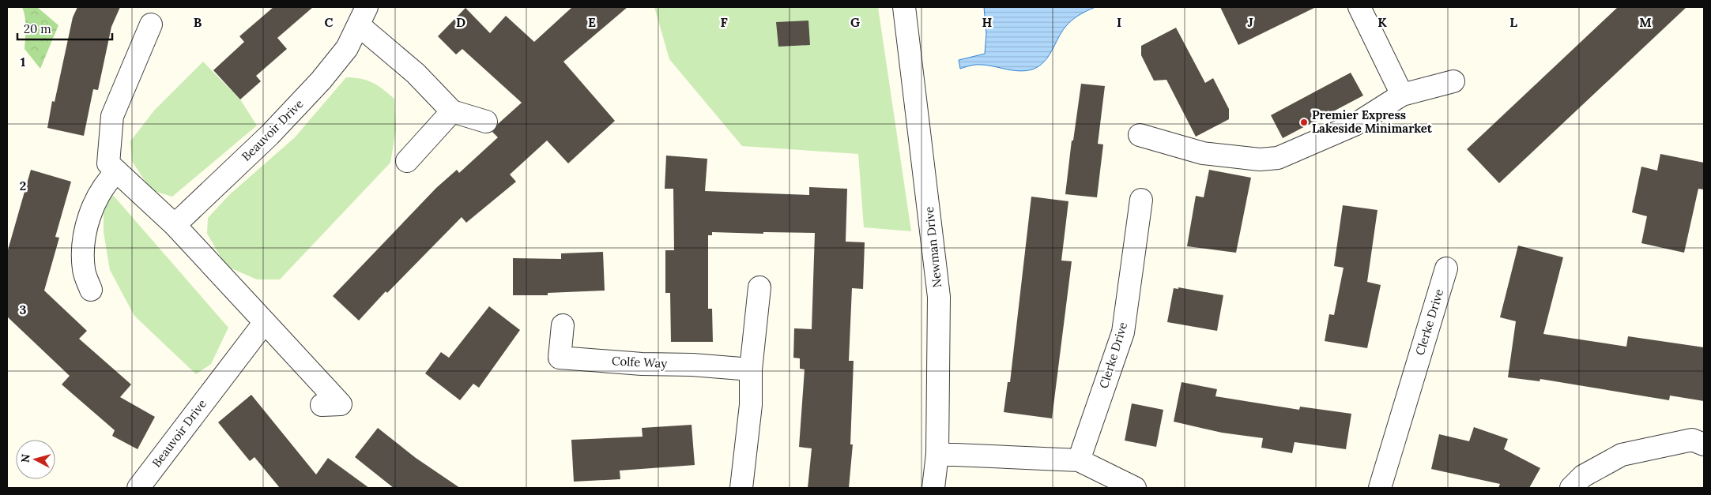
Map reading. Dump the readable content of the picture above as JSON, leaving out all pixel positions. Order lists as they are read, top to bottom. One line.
{"streets":{"street":["Beauvoir Drive","Newman Drive","Clerke Drive","Colfe Way"]},"places":["Premier Express Lakeside Minimarket"],"scale_bar":"20 m","north":"left","grid":{"columns":["B","C","D","E","F","G","H","I","J","K","L","M"],"rows":["1","2","3"]}}
